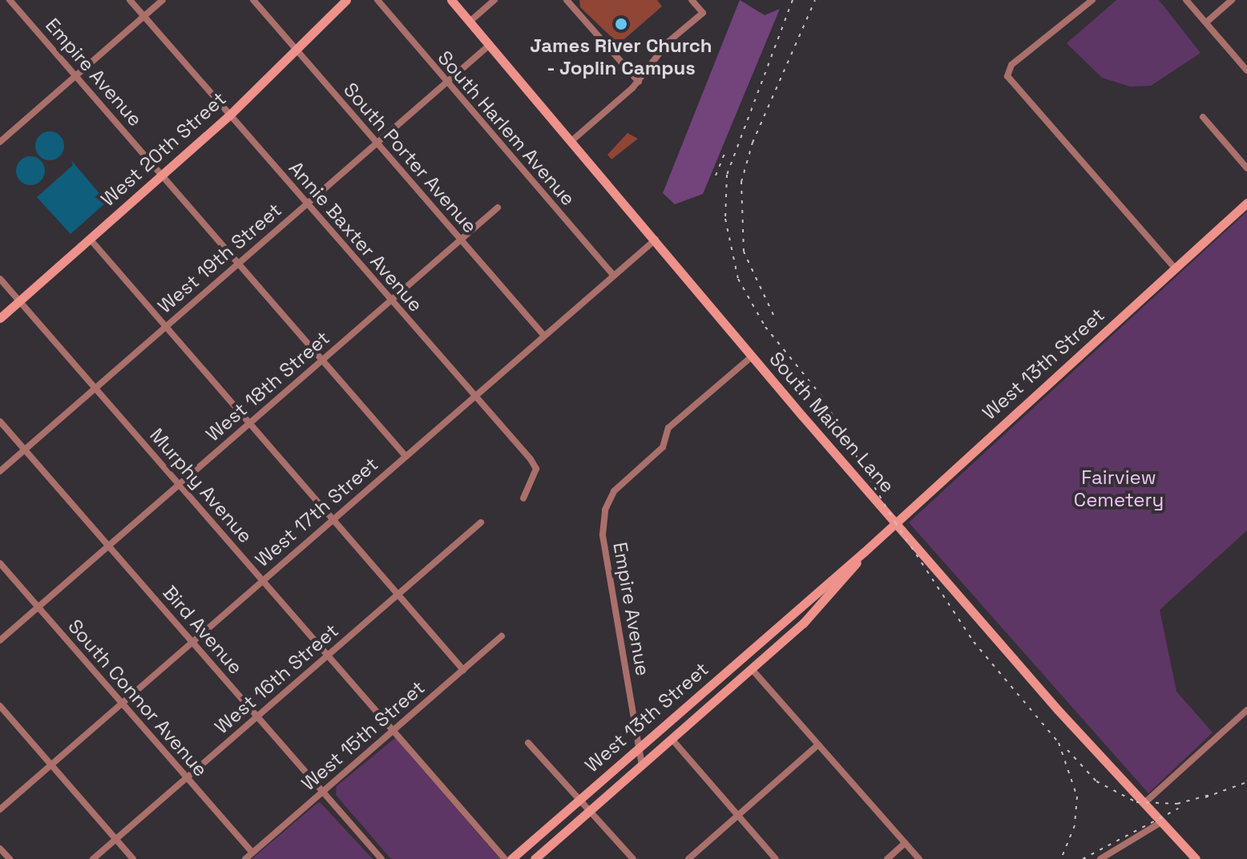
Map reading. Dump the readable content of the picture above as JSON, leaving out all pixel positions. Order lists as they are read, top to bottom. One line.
{"streets":{"main road":["West 20th Street","West 13th Street","South Maiden Lane"],"street":["Empire Avenue","South Harlem Avenue","South Porter Avenue","Annie Baxter Avenue","West 19th Street","West 18th Street","Murphy Avenue","West 17th Street","Bird Avenue","West 16th Street","South Connor Avenue","West 15th Street"]},"crossings":[["Empire Avenue","West 20th Street"],["Empire Avenue","West 19th Street"],["Empire Avenue","West 13th Street"],["Empire Avenue","West 18th Street"],["Empire Avenue","South Maiden Lane"],["Empire Avenue","West 17th Street"],["South Harlem Avenue","West 19th Street"],["South Harlem Avenue","West 17th Street"],["West 20th Street","South Porter Avenue"],["West 20th Street","Annie Baxter Avenue"],["West 20th Street","Murphy Avenue"],["South Porter Avenue","West 19th Street"],["South Porter Avenue","West 18th Street"],["South Porter Avenue","West 17th Street"],["Annie Baxter Avenue","West 19th Street"],["Annie Baxter Avenue","West 18th Street"],["Annie Baxter Avenue","West 17th Street"],["West 19th Street","South Maiden Lane"],["West 19th Street","Murphy Avenue"],["West 19th Street","Bird Avenue"],["West 13th Street","South Maiden Lane"],["West 18th Street","Murphy Avenue"],["West 18th Street","Bird Avenue"],["West 18th Street","South Connor Avenue"],["South Maiden Lane","West 17th Street"],["Murphy Avenue","West 17th Street"],["Murphy Avenue","West 16th Street"],["Murphy Avenue","West 15th Street"],["West 17th Street","Bird Avenue"],["West 17th Street","South Connor Avenue"],["Bird Avenue","West 16th Street"],["Bird Avenue","West 15th Street"],["West 16th Street","South Connor Avenue"],["South Connor Avenue","West 15th Street"]],"parks":["Fairview Cemetery"],"places":["James River Church - Joplin Campus"]}
